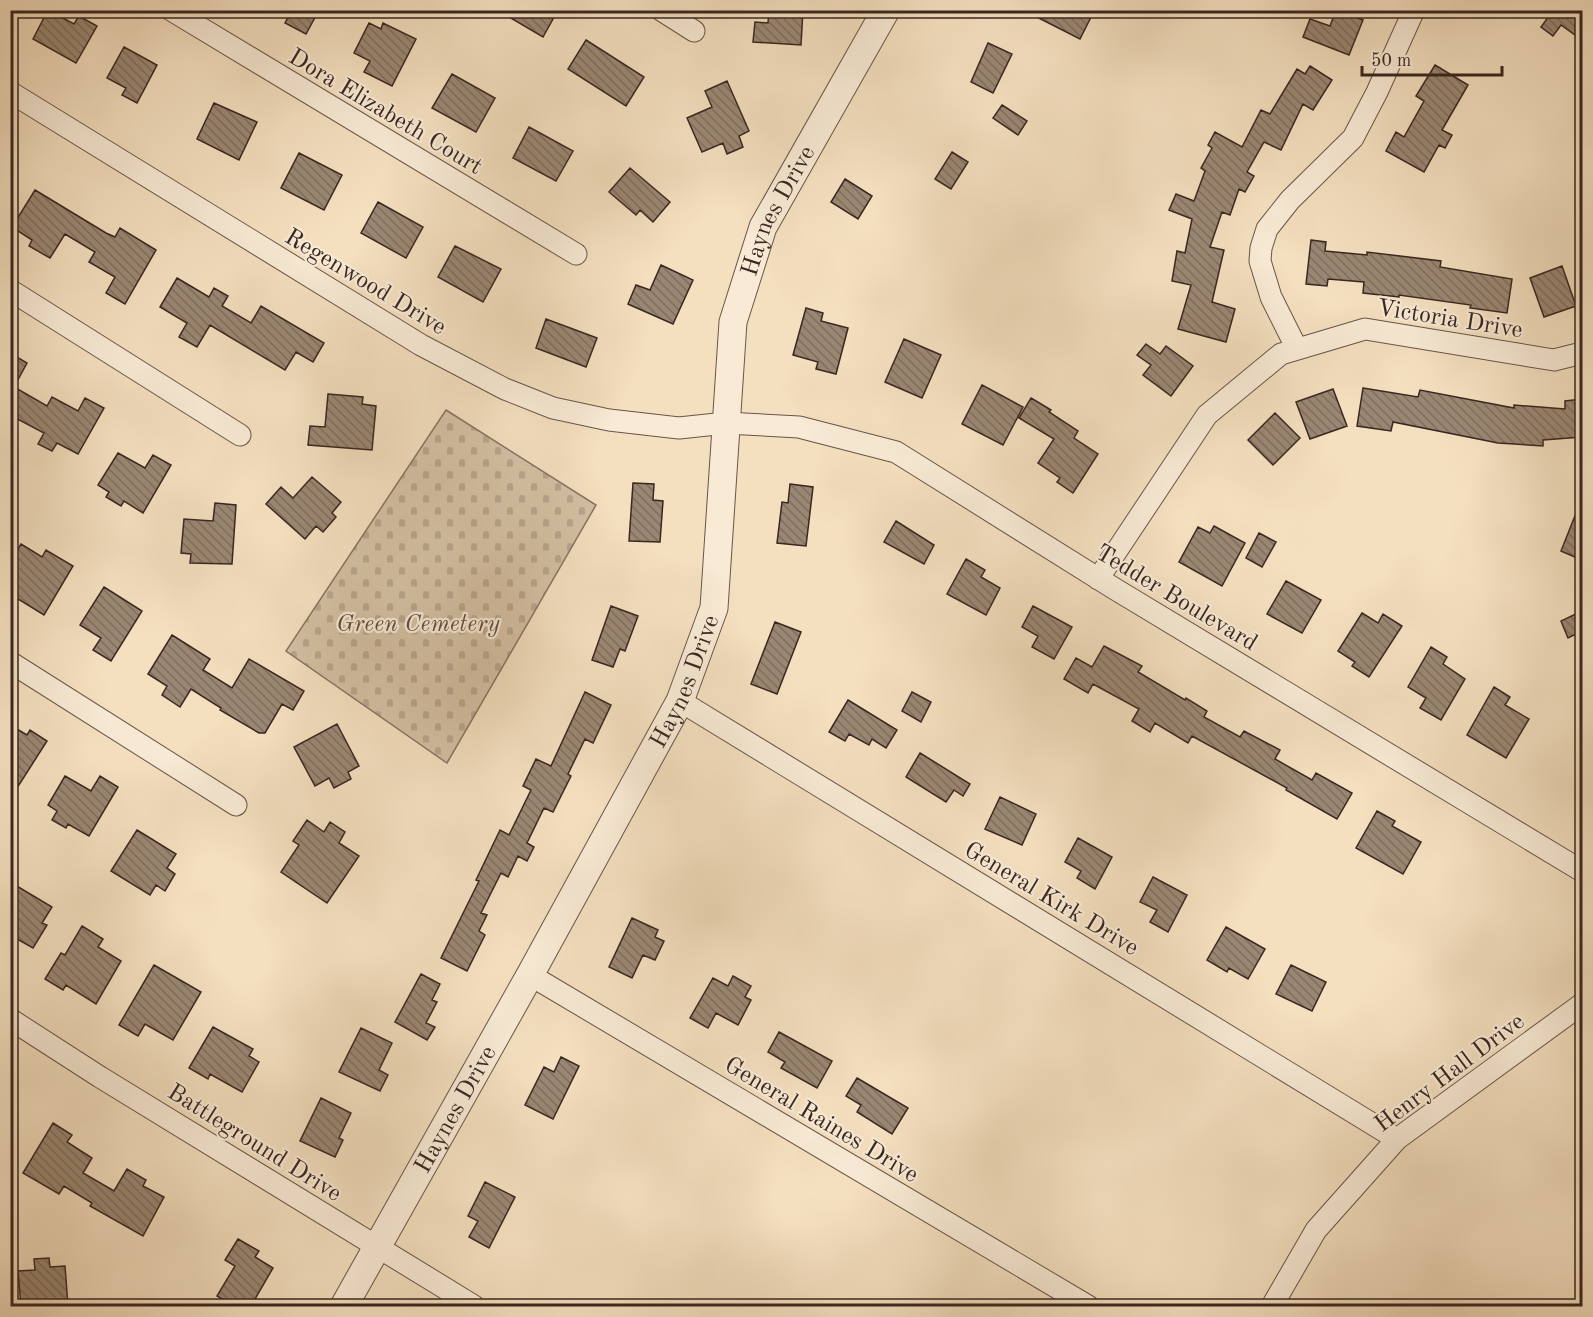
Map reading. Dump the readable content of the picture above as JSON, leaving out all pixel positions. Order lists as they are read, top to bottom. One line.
{"streets":{"street":["Dora Elizabeth Court","Haynes Drive","Regenwood Drive","Victoria Drive","Tedder Boulevard","General Kirk Drive","Henry Hall Drive","General Raines Drive","Battleground Drive"]},"crossings":[["Haynes Drive","Regenwood Drive"],["Haynes Drive","Tedder Boulevard"],["Haynes Drive","General Kirk Drive"],["Haynes Drive","General Raines Drive"],["Haynes Drive","Battleground Drive"],["Regenwood Drive","Tedder Boulevard"],["Victoria Drive","Tedder Boulevard"],["General Kirk Drive","Henry Hall Drive"]],"parks":["Green Cemetery"],"scale_bar":"50 m"}
